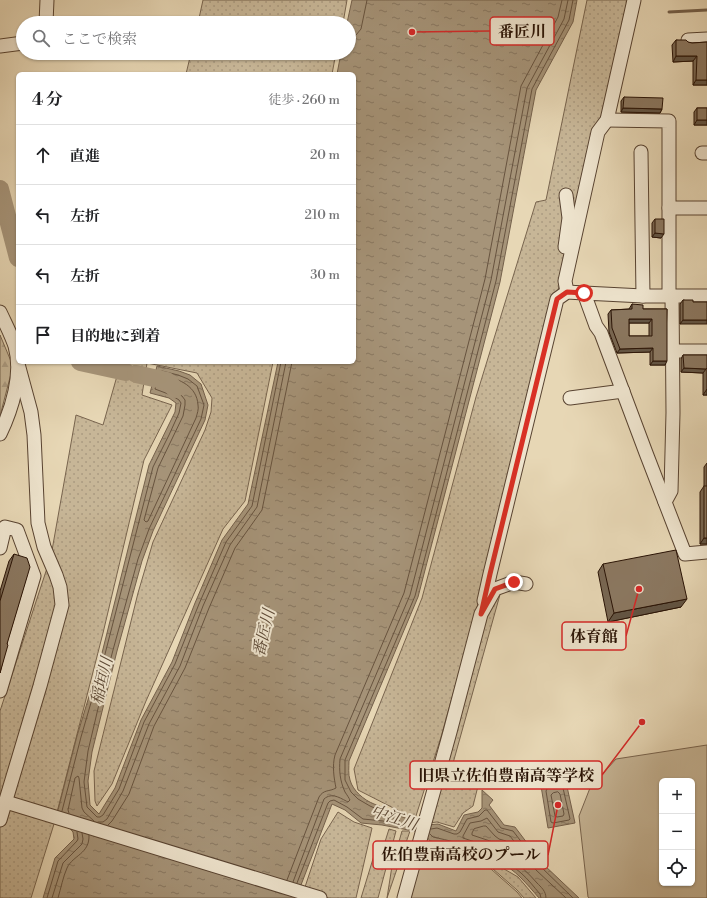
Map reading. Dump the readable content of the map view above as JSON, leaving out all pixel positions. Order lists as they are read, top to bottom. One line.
{"water":["番匠川","稲垣川","中江川"],"places":["番匠川","体育館","旧県立佐伯豊南高等学校","佐伯豊南高校のプール"],"page":{"search":"ここで検索","heading":["4 分","徒歩 · 260 m"],"list":[["直進","20 m"],["左折","210 m"],["左折","30 m"],"目的地に到着"],"map_buttons":["+","−"]}}
